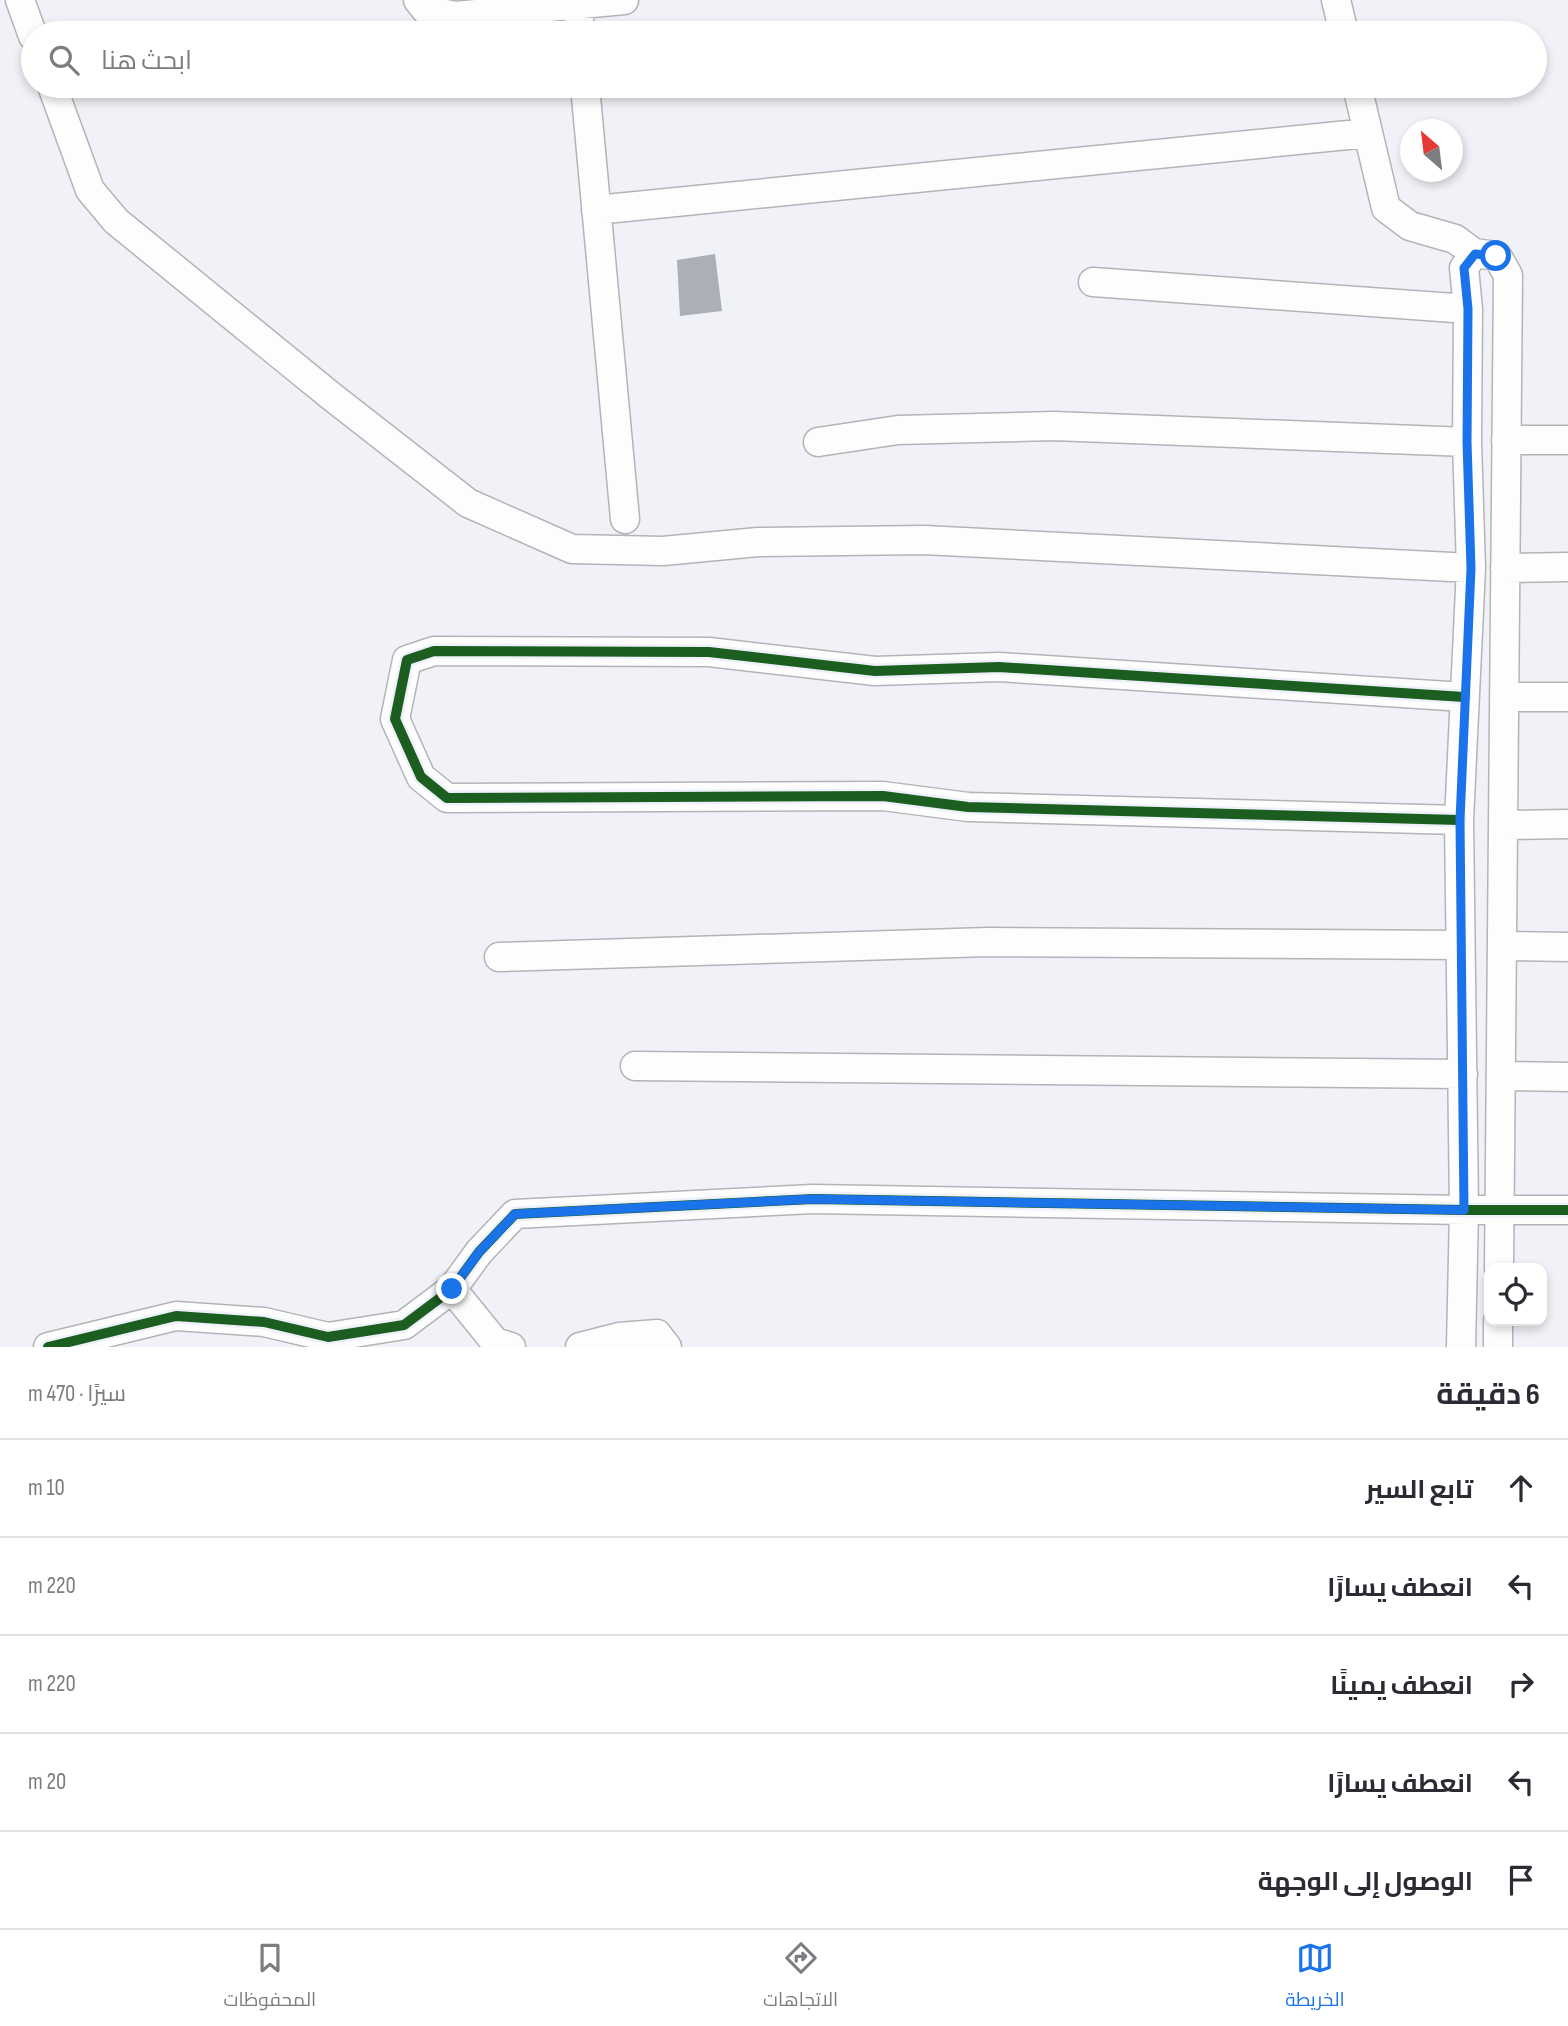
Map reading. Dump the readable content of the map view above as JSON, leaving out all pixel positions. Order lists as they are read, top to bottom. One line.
{"north":"top left","page":{"search":"ابحث هنا","heading":["6 دقيقة","سيرًا · 470 m"],"list":[["تابع السير","10 m"],["انعطف يسارًا","220 m"],["انعطف يمينًا","220 m"],["انعطف يسارًا","20 m"],"الوصول إلى الوجهة"],"nav":["الخريطة","الاتجاهات","المحفوظات"]}}
